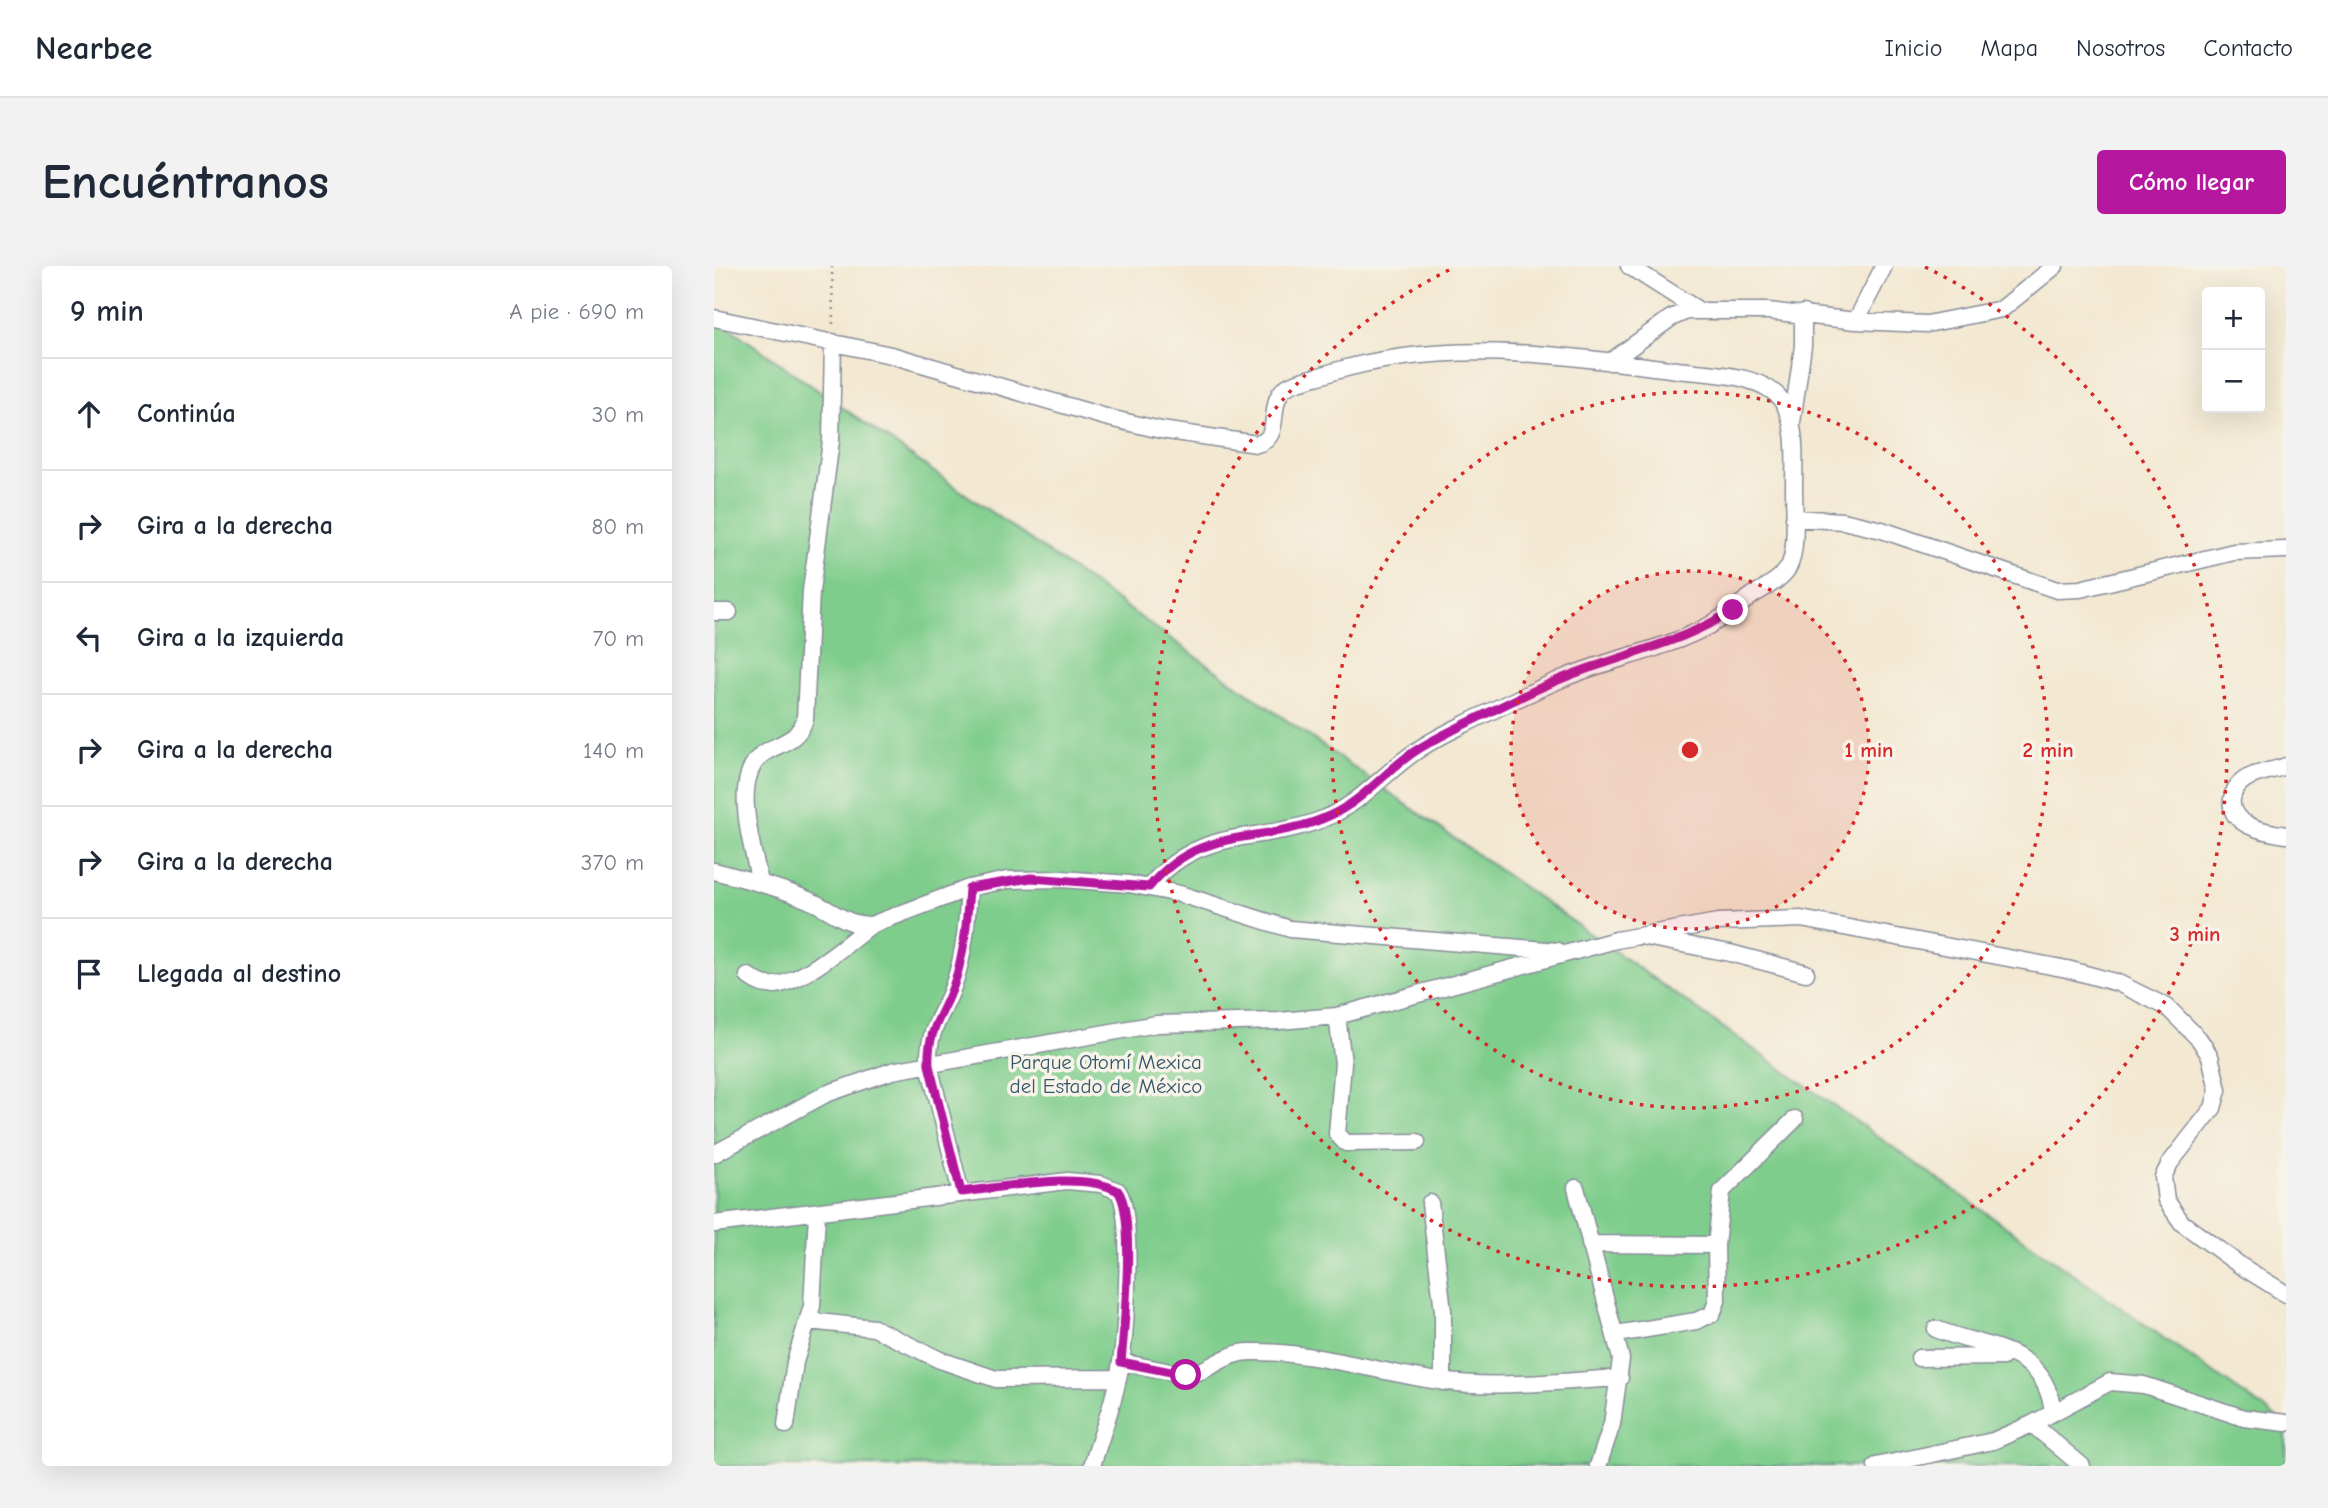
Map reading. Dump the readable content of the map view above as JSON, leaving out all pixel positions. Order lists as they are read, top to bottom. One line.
{"parks":["Parque Otomí Mexica del Estado de México"],"page":{"header":"Nearbee","nav":["Inicio","Mapa","Nosotros","Contacto"],"buttons":"Cómo llegar","title":"Encuéntranos","heading":["9 min","A pie · 690 m"],"map_buttons":["+","−"],"list":[["Continúa","30 m"],["Gira a la derecha","80 m"],["Gira a la izquierda","70 m"],["Gira a la derecha","140 m"],["Gira a la derecha","370 m"],"Llegada al destino"]},"rings":["1 min","2 min","3 min"]}
